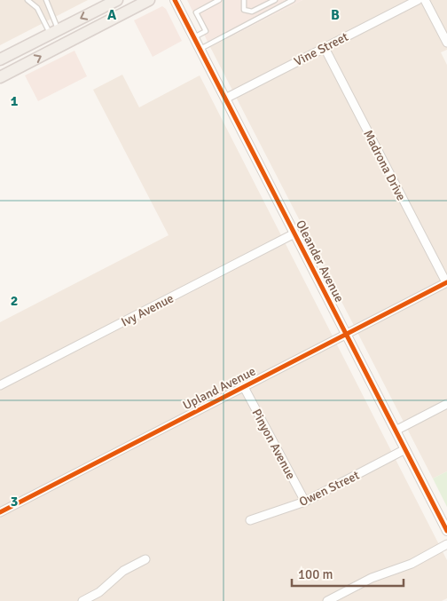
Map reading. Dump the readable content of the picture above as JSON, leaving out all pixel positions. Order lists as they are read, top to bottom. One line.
{"streets":{"street":["Vine Street","Madrona Drive","Oleander Avenue","Ivy Avenue","Upland Avenue","Pinyon Avenue","Owen Street"]},"crossings":[["Vine Street","Madrona Drive"],["Vine Street","Oleander Avenue"],["Madrona Drive","Upland Avenue"],["Oleander Avenue","Ivy Avenue"],["Oleander Avenue","Upland Avenue"],["Oleander Avenue","Owen Street"],["Upland Avenue","Pinyon Avenue"],["Pinyon Avenue","Owen Street"]],"scale_bar":"100 m","grid":{"columns":["A","B"],"rows":["1","2","3"]}}
